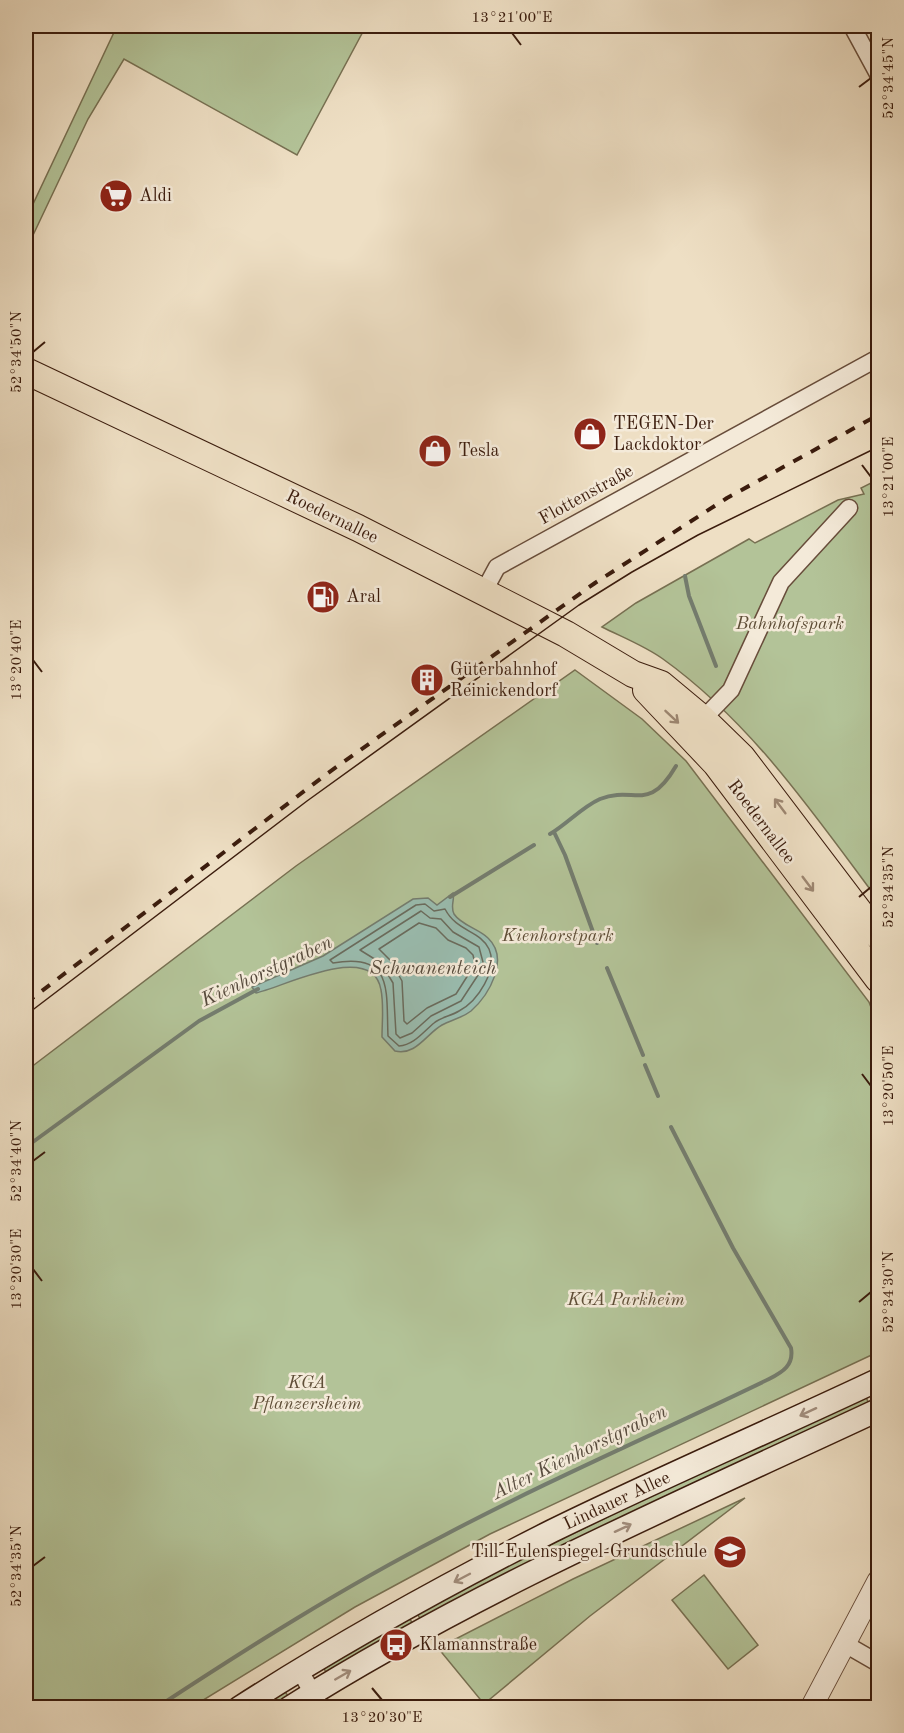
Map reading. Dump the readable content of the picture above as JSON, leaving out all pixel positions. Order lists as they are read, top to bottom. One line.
{"streets":{"main road":["Roedernallee","Lindauer Allee"],"street":["Flottenstraße"]},"crossings":[["Flottenstraße","Roedernallee"]],"water":["Schwanenteich","Kienhorstgraben","Alter Kienhorstgraben"],"parks":["Bahnhofspark","Kienhorstpark","KGA Parkheim","KGA Pflanzersheim"],"places":{"supermarket":["Aldi"],"shop":["TEGEN-Der Lackdoktor","Tesla"],"fuel station":["Aral"],"building":["Güterbahnhof Reinickendorf"],"school or university":["Till-Eulenspiegel-Grundschule"],"bus stop":["Klamannstraße"]},"coordinates":["13°21'00\"E","52°34'45\"N","52°34'50\"N","13°20'40\"E","52°34'35\"N","13°20'50\"E","52°34'40\"N","13°20'30\"E","52°34'30\"N"]}
